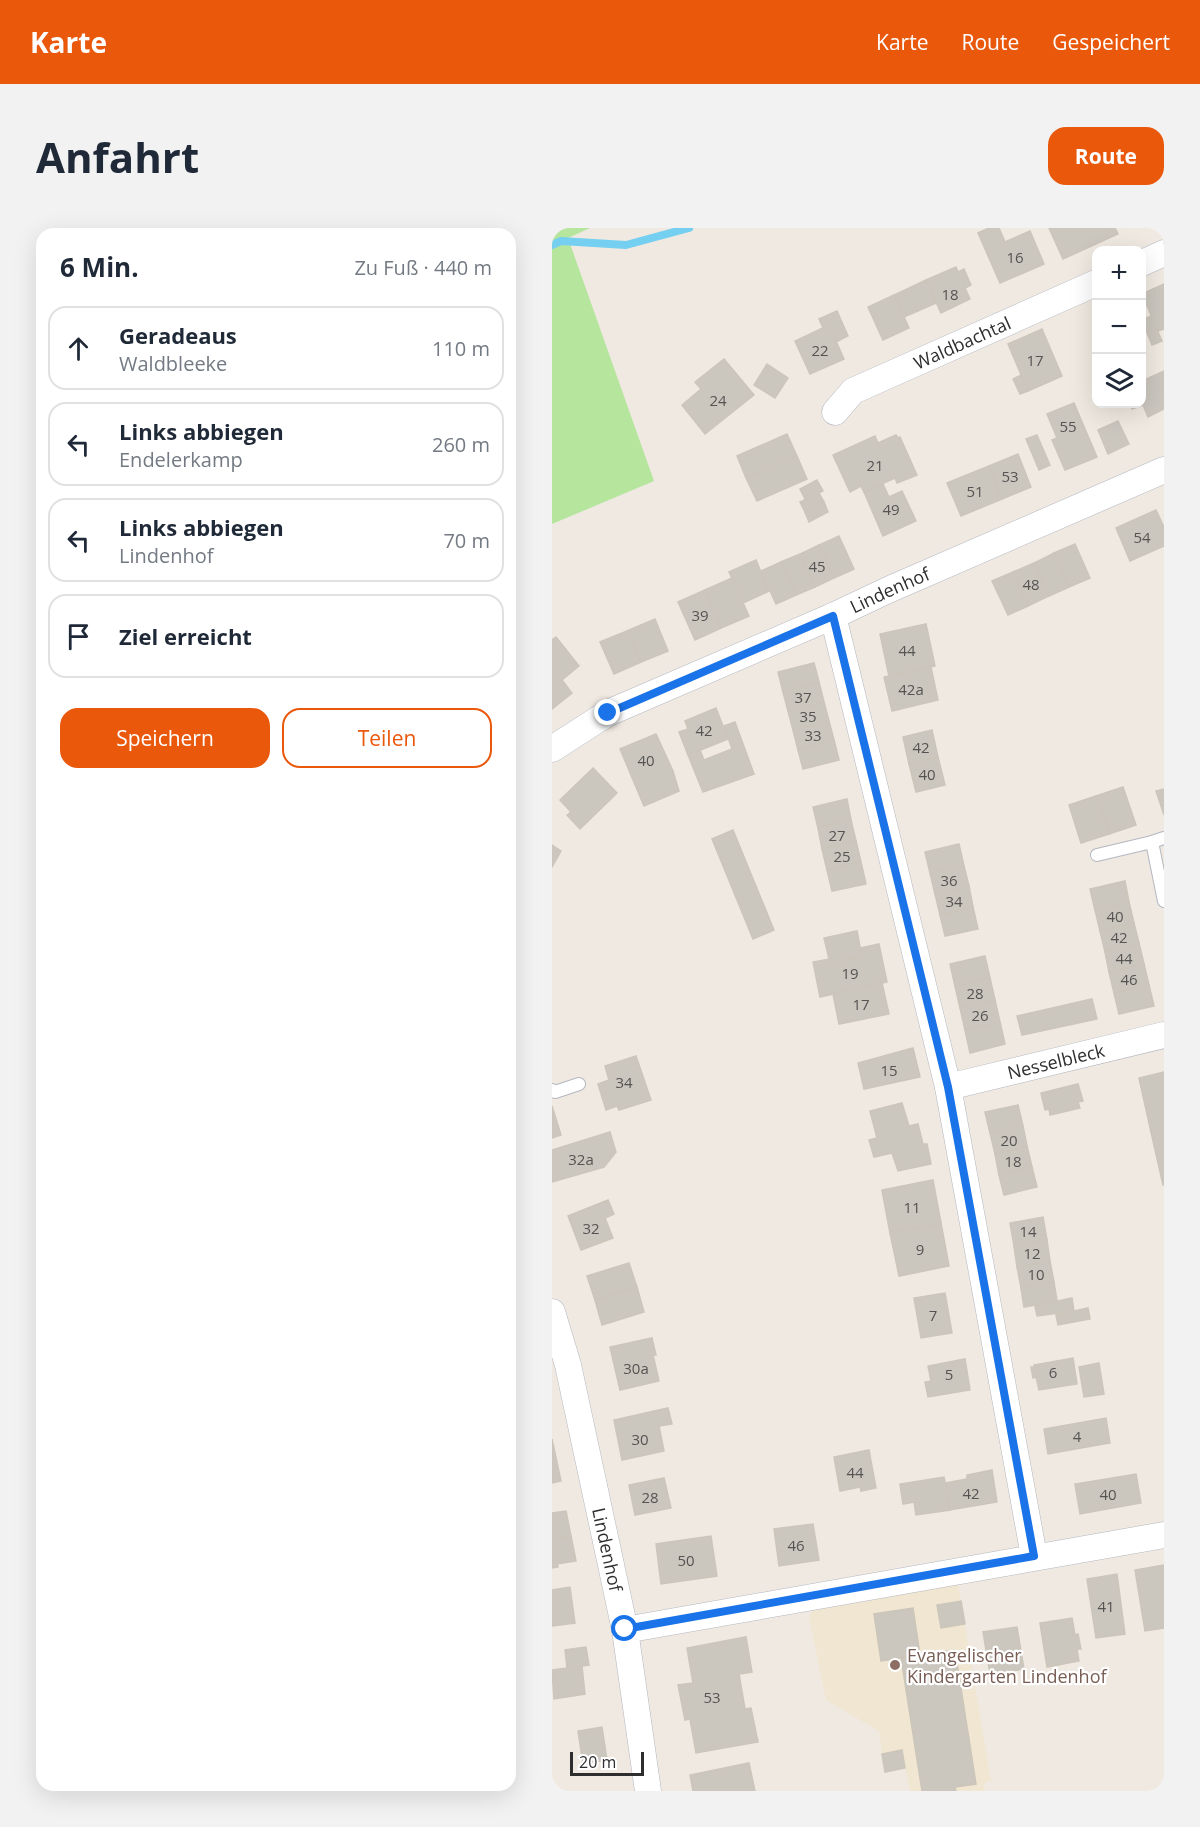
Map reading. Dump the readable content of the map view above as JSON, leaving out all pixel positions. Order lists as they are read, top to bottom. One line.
{"streets":{"street":["Waldbachtal","Lindenhof","Nesselbleck"]},"places":["Evangelischer Kindergarten Lindenhof"],"house_numbers":["16","18","22","17","24","55","21","53","51","49","54","45","48","39","44","42a","37","35","42","33","42","40","40","27","25","36","34","40","42","44","19","46","28","17","26","15","34","20","32a","18","11","32","14","9","12","10","7","30a","6","5","4","30","44","42","40","28","46","50","41","53"],"scale_bar":"20 m","page":{"header":"Karte","nav":["Karte","Route","Gespeichert"],"buttons":["Route",["Speichern","Teilen"]],"title":"Anfahrt","heading":["6 Min.","Zu Fuß · 440 m"],"map_buttons":["+","−"],"list":[["Geradeaus","Waldbleeke","110 m"],["Links abbiegen","Endelerkamp","260 m"],["Links abbiegen","Lindenhof","70 m"],"Ziel erreicht"],"scale":"20 m"}}
